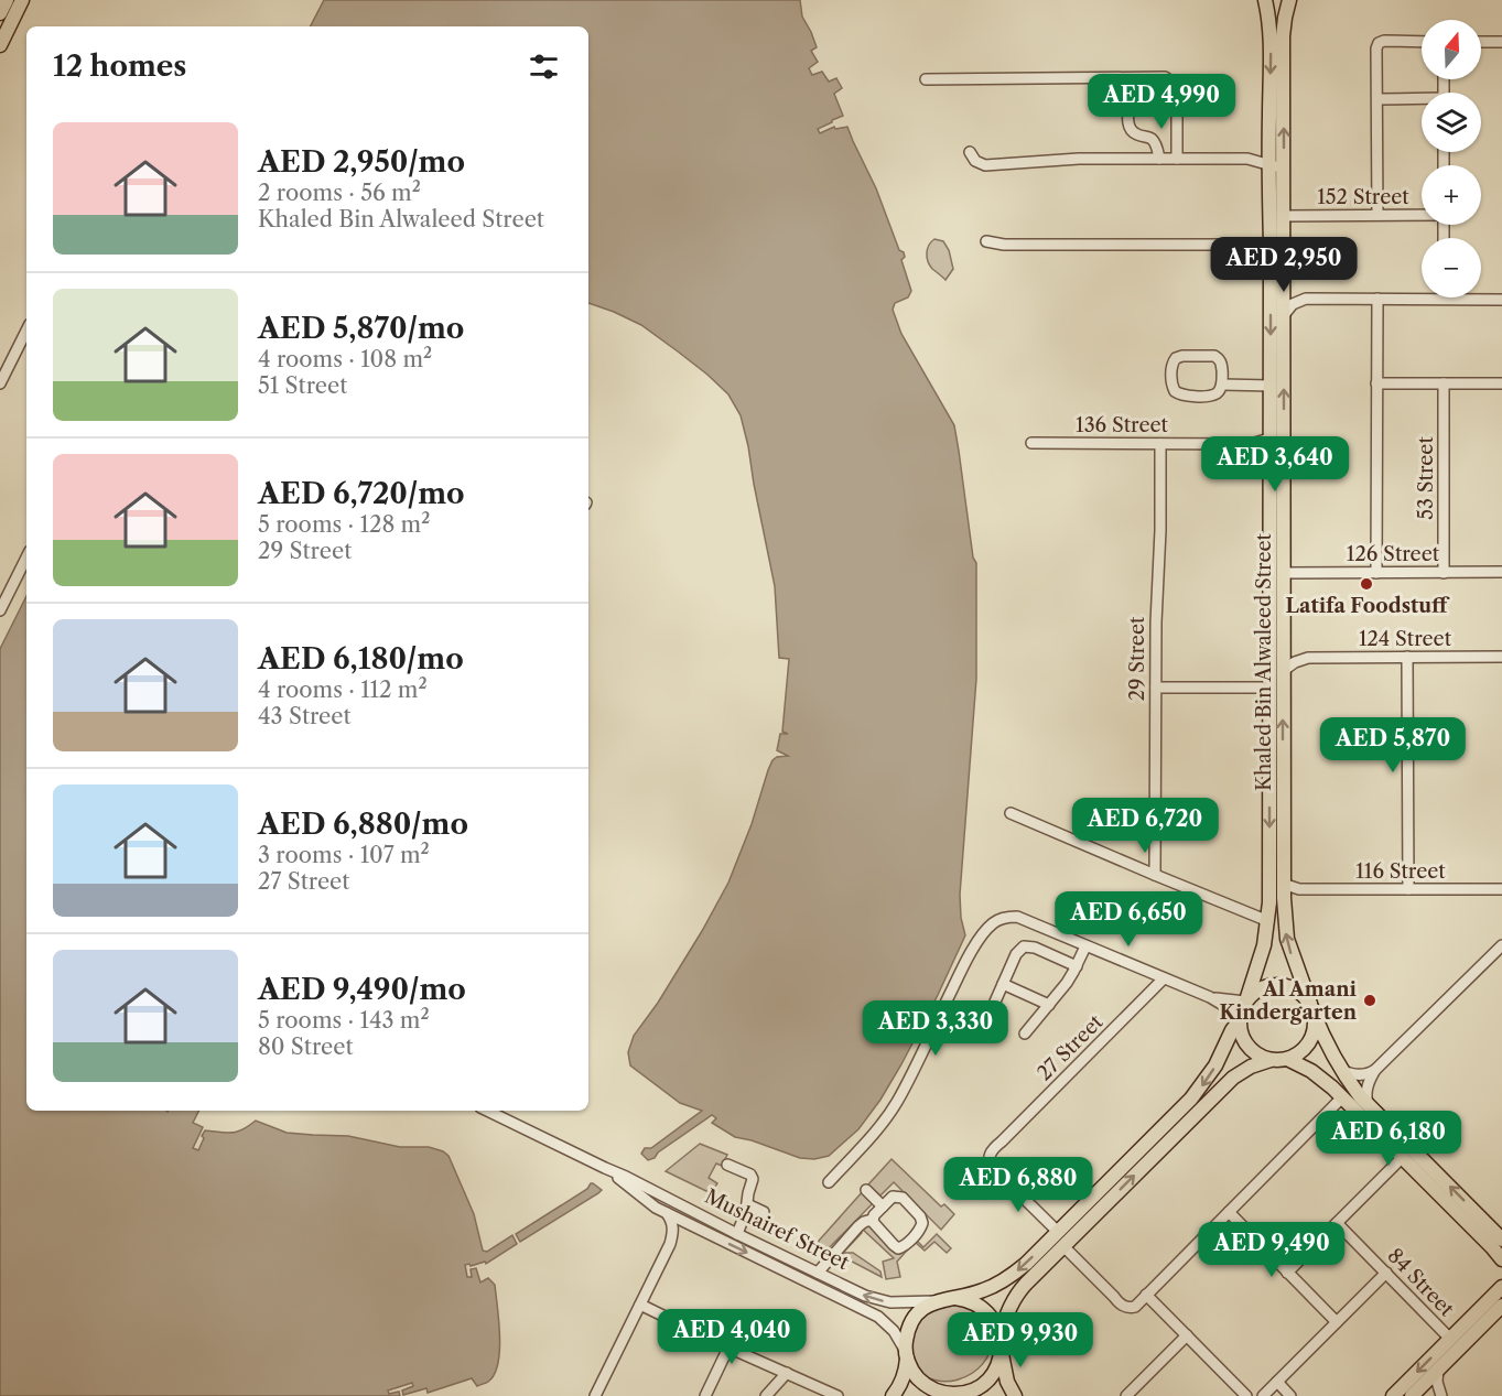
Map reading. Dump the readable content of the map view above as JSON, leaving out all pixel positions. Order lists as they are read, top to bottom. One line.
{"streets":{"main road":["Khaled Bin Alwaleed Street"],"street":["152 Street","136 Street","53 Street","126 Street","124 Street","29 Street","116 Street","27 Street","Mushairef Street","84 Street"]},"crossings":[["152 Street","Khaled Bin Alwaleed Street"],["136 Street","29 Street"],["136 Street","Khaled Bin Alwaleed Street"],["53 Street","126 Street"],["126 Street","Khaled Bin Alwaleed Street"],["124 Street","Khaled Bin Alwaleed Street"],["Khaled Bin Alwaleed Street","116 Street"]],"places":["Latifa Foodstuff","Al Amani Kindergarten"],"north":"top","page":{"map_buttons":["+","−"],"heading":"12 homes","price":["AED 4,990","AED 2,950","AED 3,640","AED 5,870","AED 6,720","AED 6,650","AED 3,330","AED 6,180","AED 6,880","AED 9,490","AED 4,040","AED 9,930"],"list":[{"name":"AED 2,950/mo","note":"2 rooms · 56 m² · Khaled Bin Alwaleed Street"},{"name":"AED 5,870/mo","note":"4 rooms · 108 m² · 51 Street"},{"name":"AED 6,720/mo","note":"5 rooms · 128 m² · 29 Street"},{"name":"AED 6,180/mo","note":"4 rooms · 112 m² · 43 Street"},{"name":"AED 6,880/mo","note":"3 rooms · 107 m² · 27 Street"},{"name":"AED 9,490/mo","note":"5 rooms · 143 m² · 80 Street"}]}}
